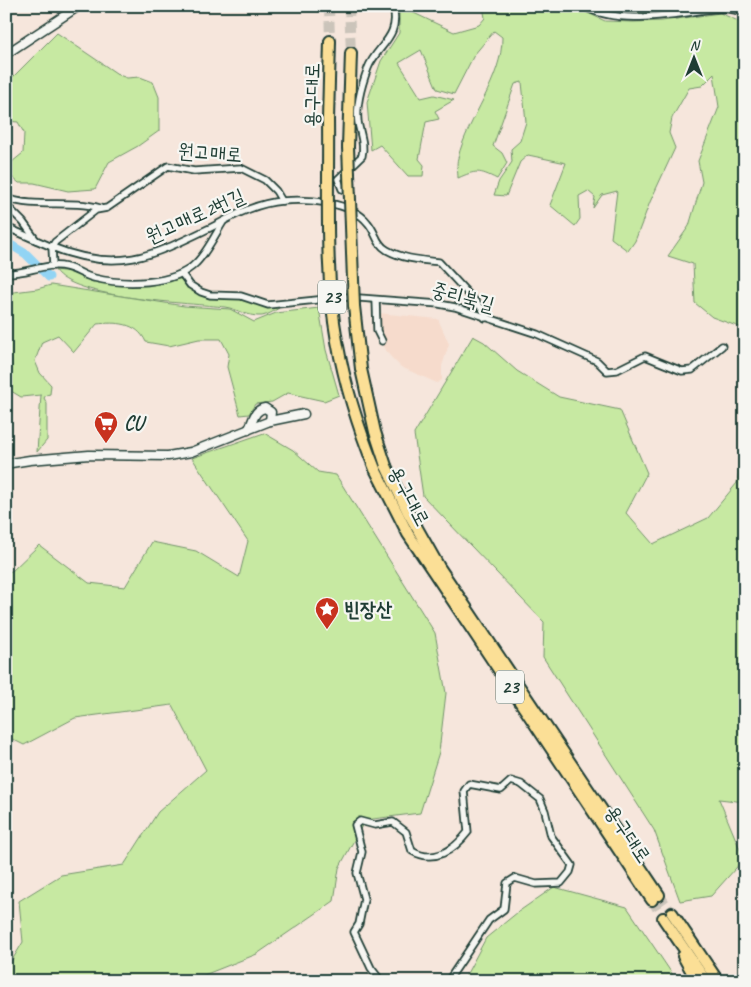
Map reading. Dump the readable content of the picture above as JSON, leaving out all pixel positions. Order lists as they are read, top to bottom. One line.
{"streets":{"highway":["용구대로","23"],"street":["원고매로","원고매로2번길","중리북길"]},"crossings":[["원고매로","원고매로2번길"]],"places":{"supermarket":["CU"],"place":["빈장산"]},"north":"top"}
